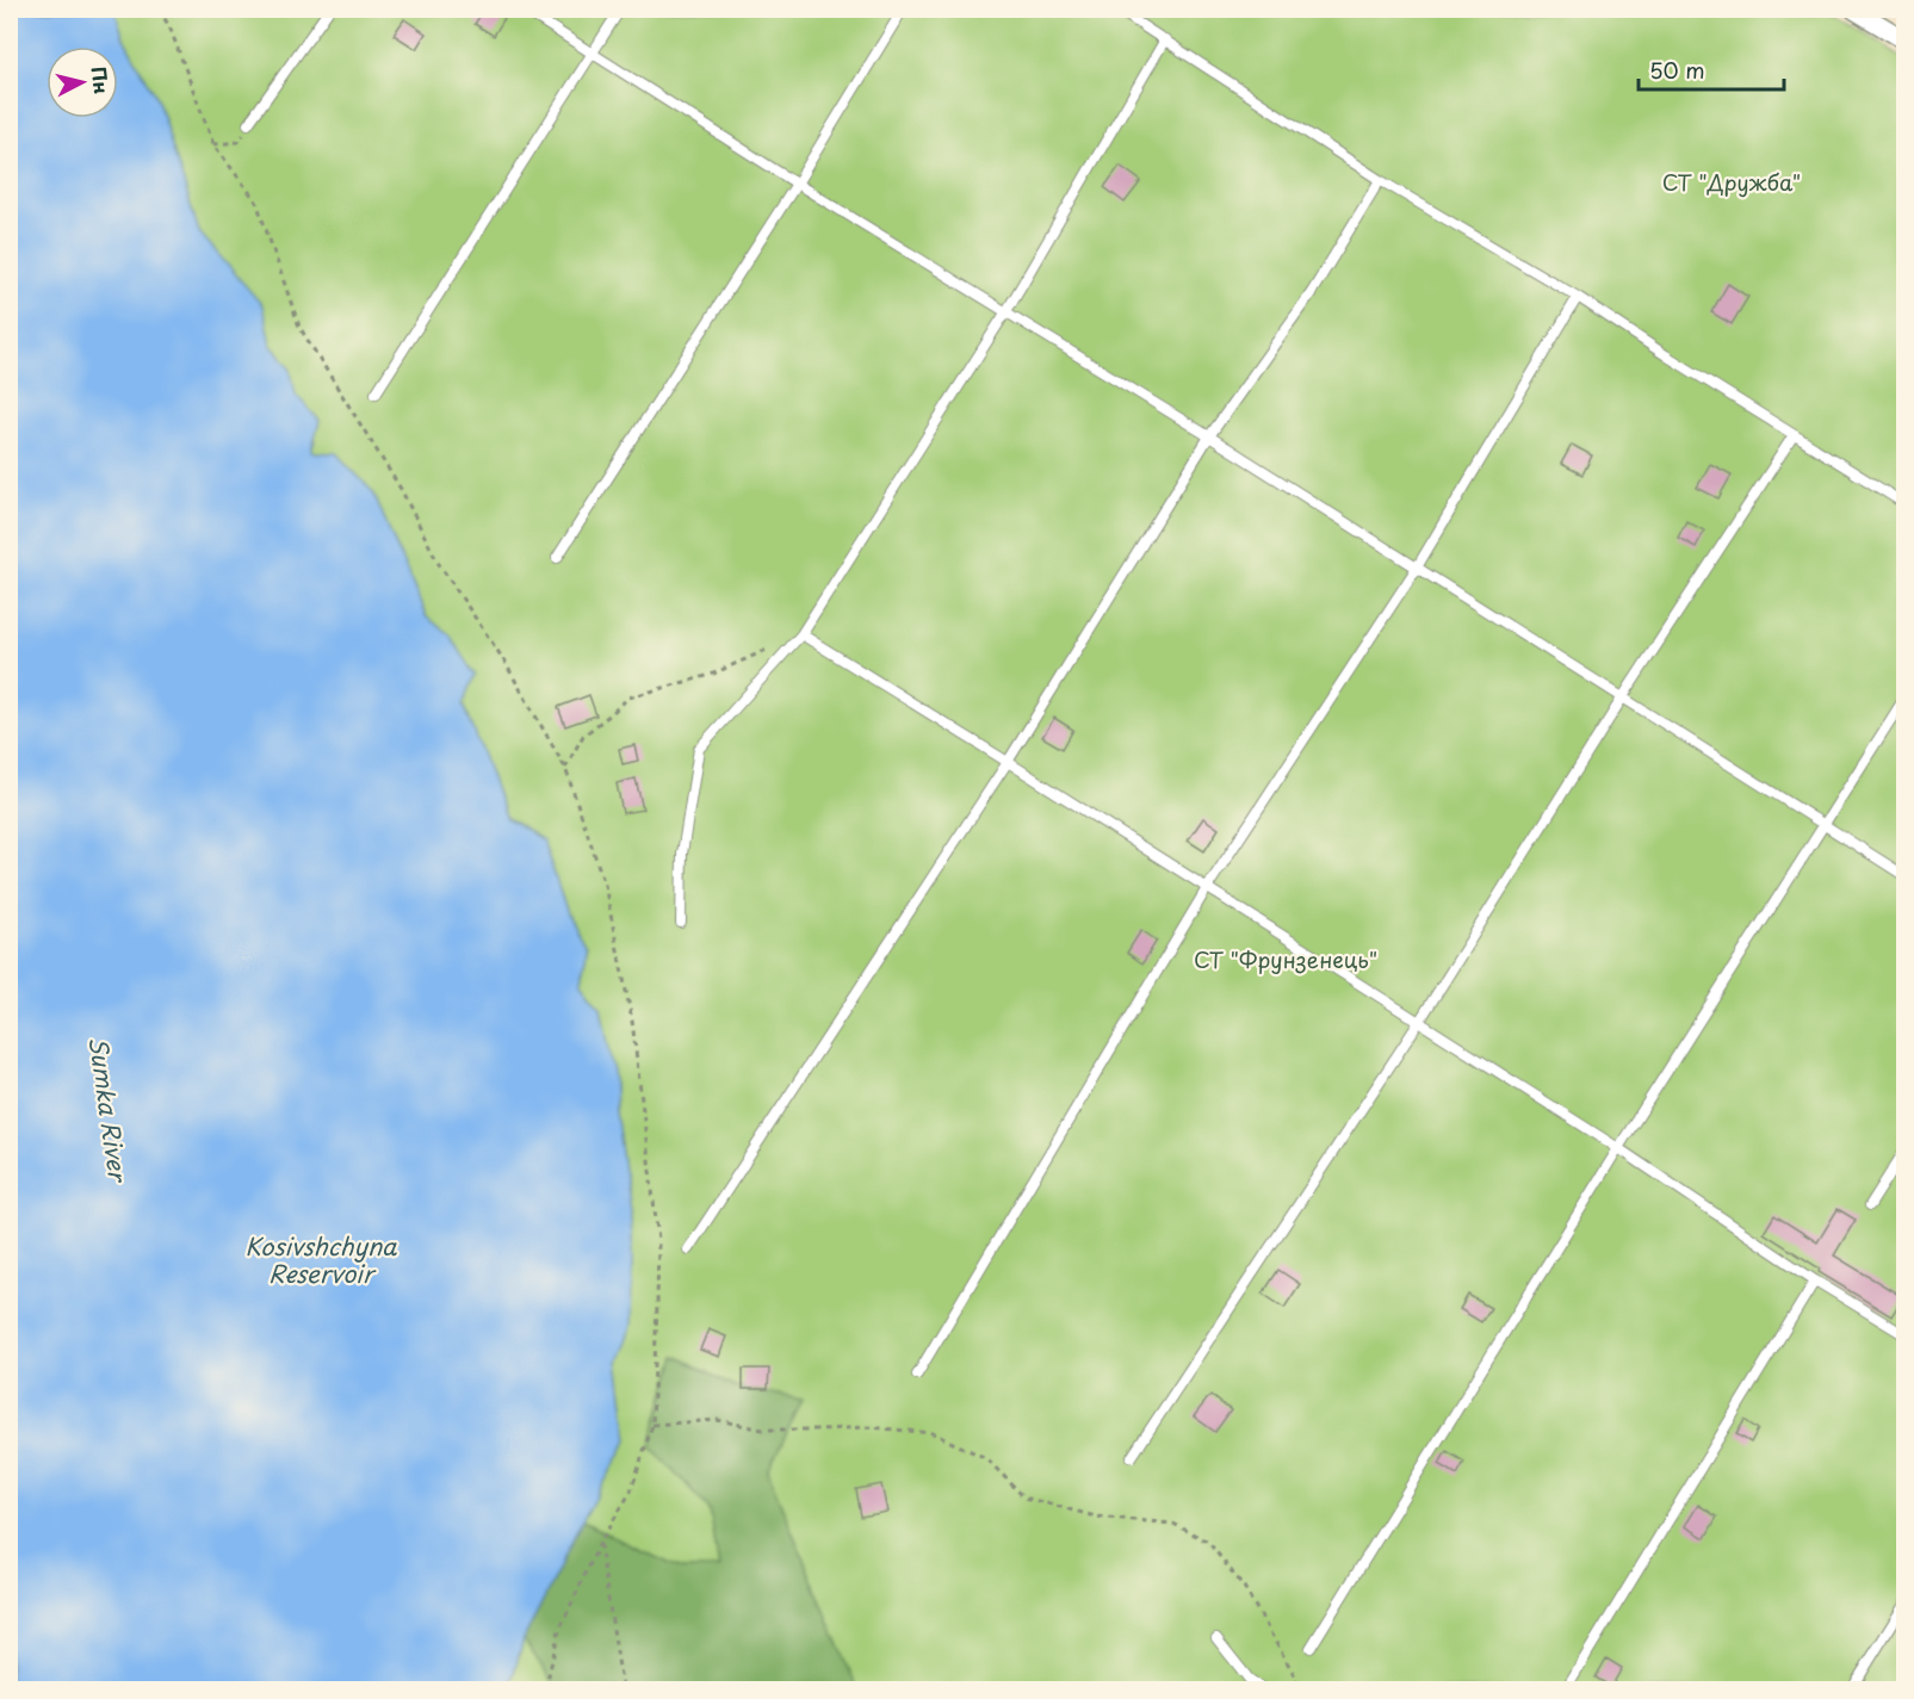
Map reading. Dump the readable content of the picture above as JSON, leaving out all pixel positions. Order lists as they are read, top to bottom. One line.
{"water":["Sumka River","Kosivshchyna Reservoir"],"parks":["СТ \"Дружба\"","СТ \"Фрунзенець\""],"scale_bar":"50 m","north":"right"}
